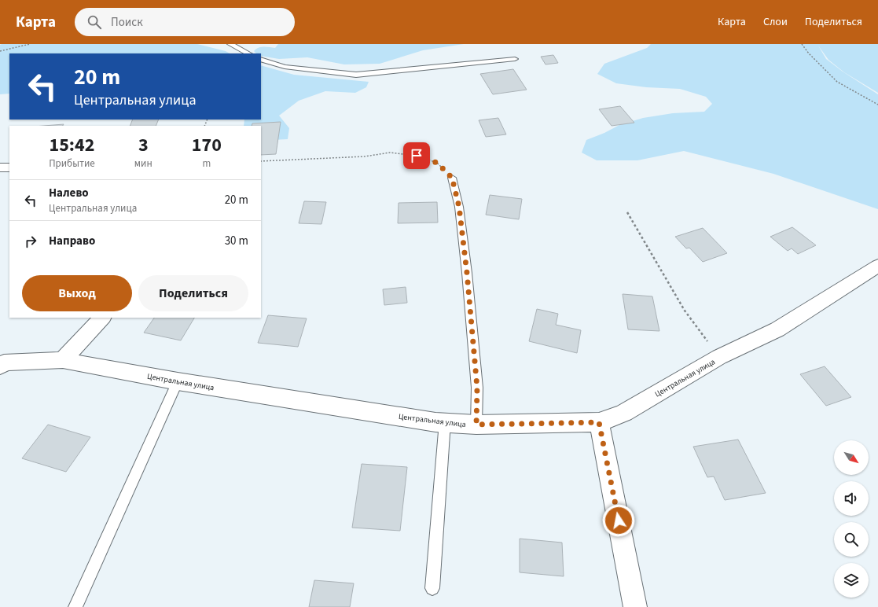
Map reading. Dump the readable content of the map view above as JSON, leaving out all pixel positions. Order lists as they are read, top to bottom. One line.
{"streets":{"street":["Центральная улица"]},"north":"bottom right","page":{"header":"Карта","search":"Поиск","nav":["Карта","Слои","Поделиться"],"turn":["20 m","Центральная улица"],"eta":["15:42","Прибытие","3","мин","170","m"],"list":[{"name":"Налево","note":"Центральная улица","value":"20 m"},{"name":"Направо","value":"30 m"}],"buttons":["Выход","Поделиться"]}}
